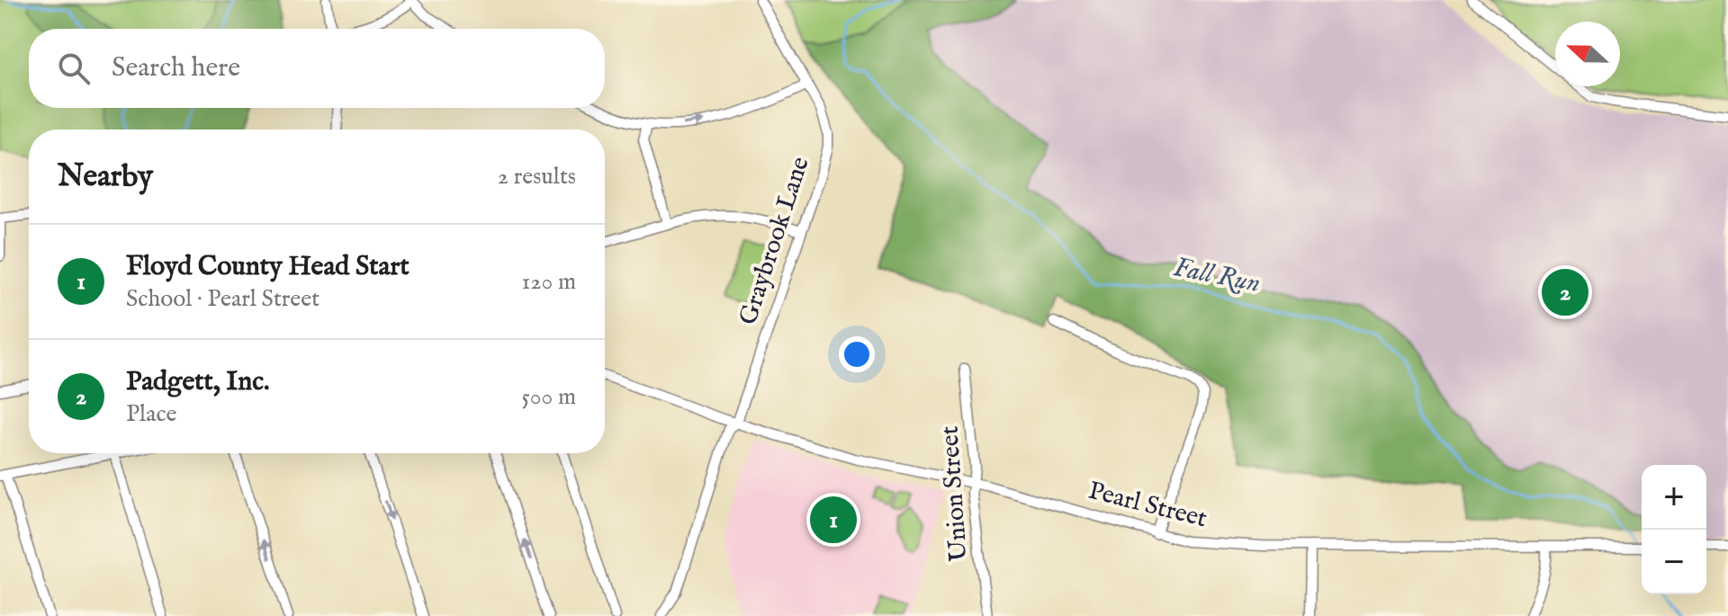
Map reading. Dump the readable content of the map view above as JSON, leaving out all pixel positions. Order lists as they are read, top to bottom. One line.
{"streets":{"street":["Graybrook Lane","Union Street","Pearl Street"]},"crossings":[["Graybrook Lane","Pearl Street"],["Union Street","Pearl Street"]],"water":["Fall Run"],"north":"left","page":{"search":"Search here","heading":["Nearby","2 results"],"list":[{"mark":"1","name":"Floyd County Head Start","note":"School · Pearl Street","value":"120 m"},{"mark":"2","name":"Padgett, Inc.","note":"Place","value":"500 m"}],"pins":["2","1"],"map_buttons":["+","−"]}}
